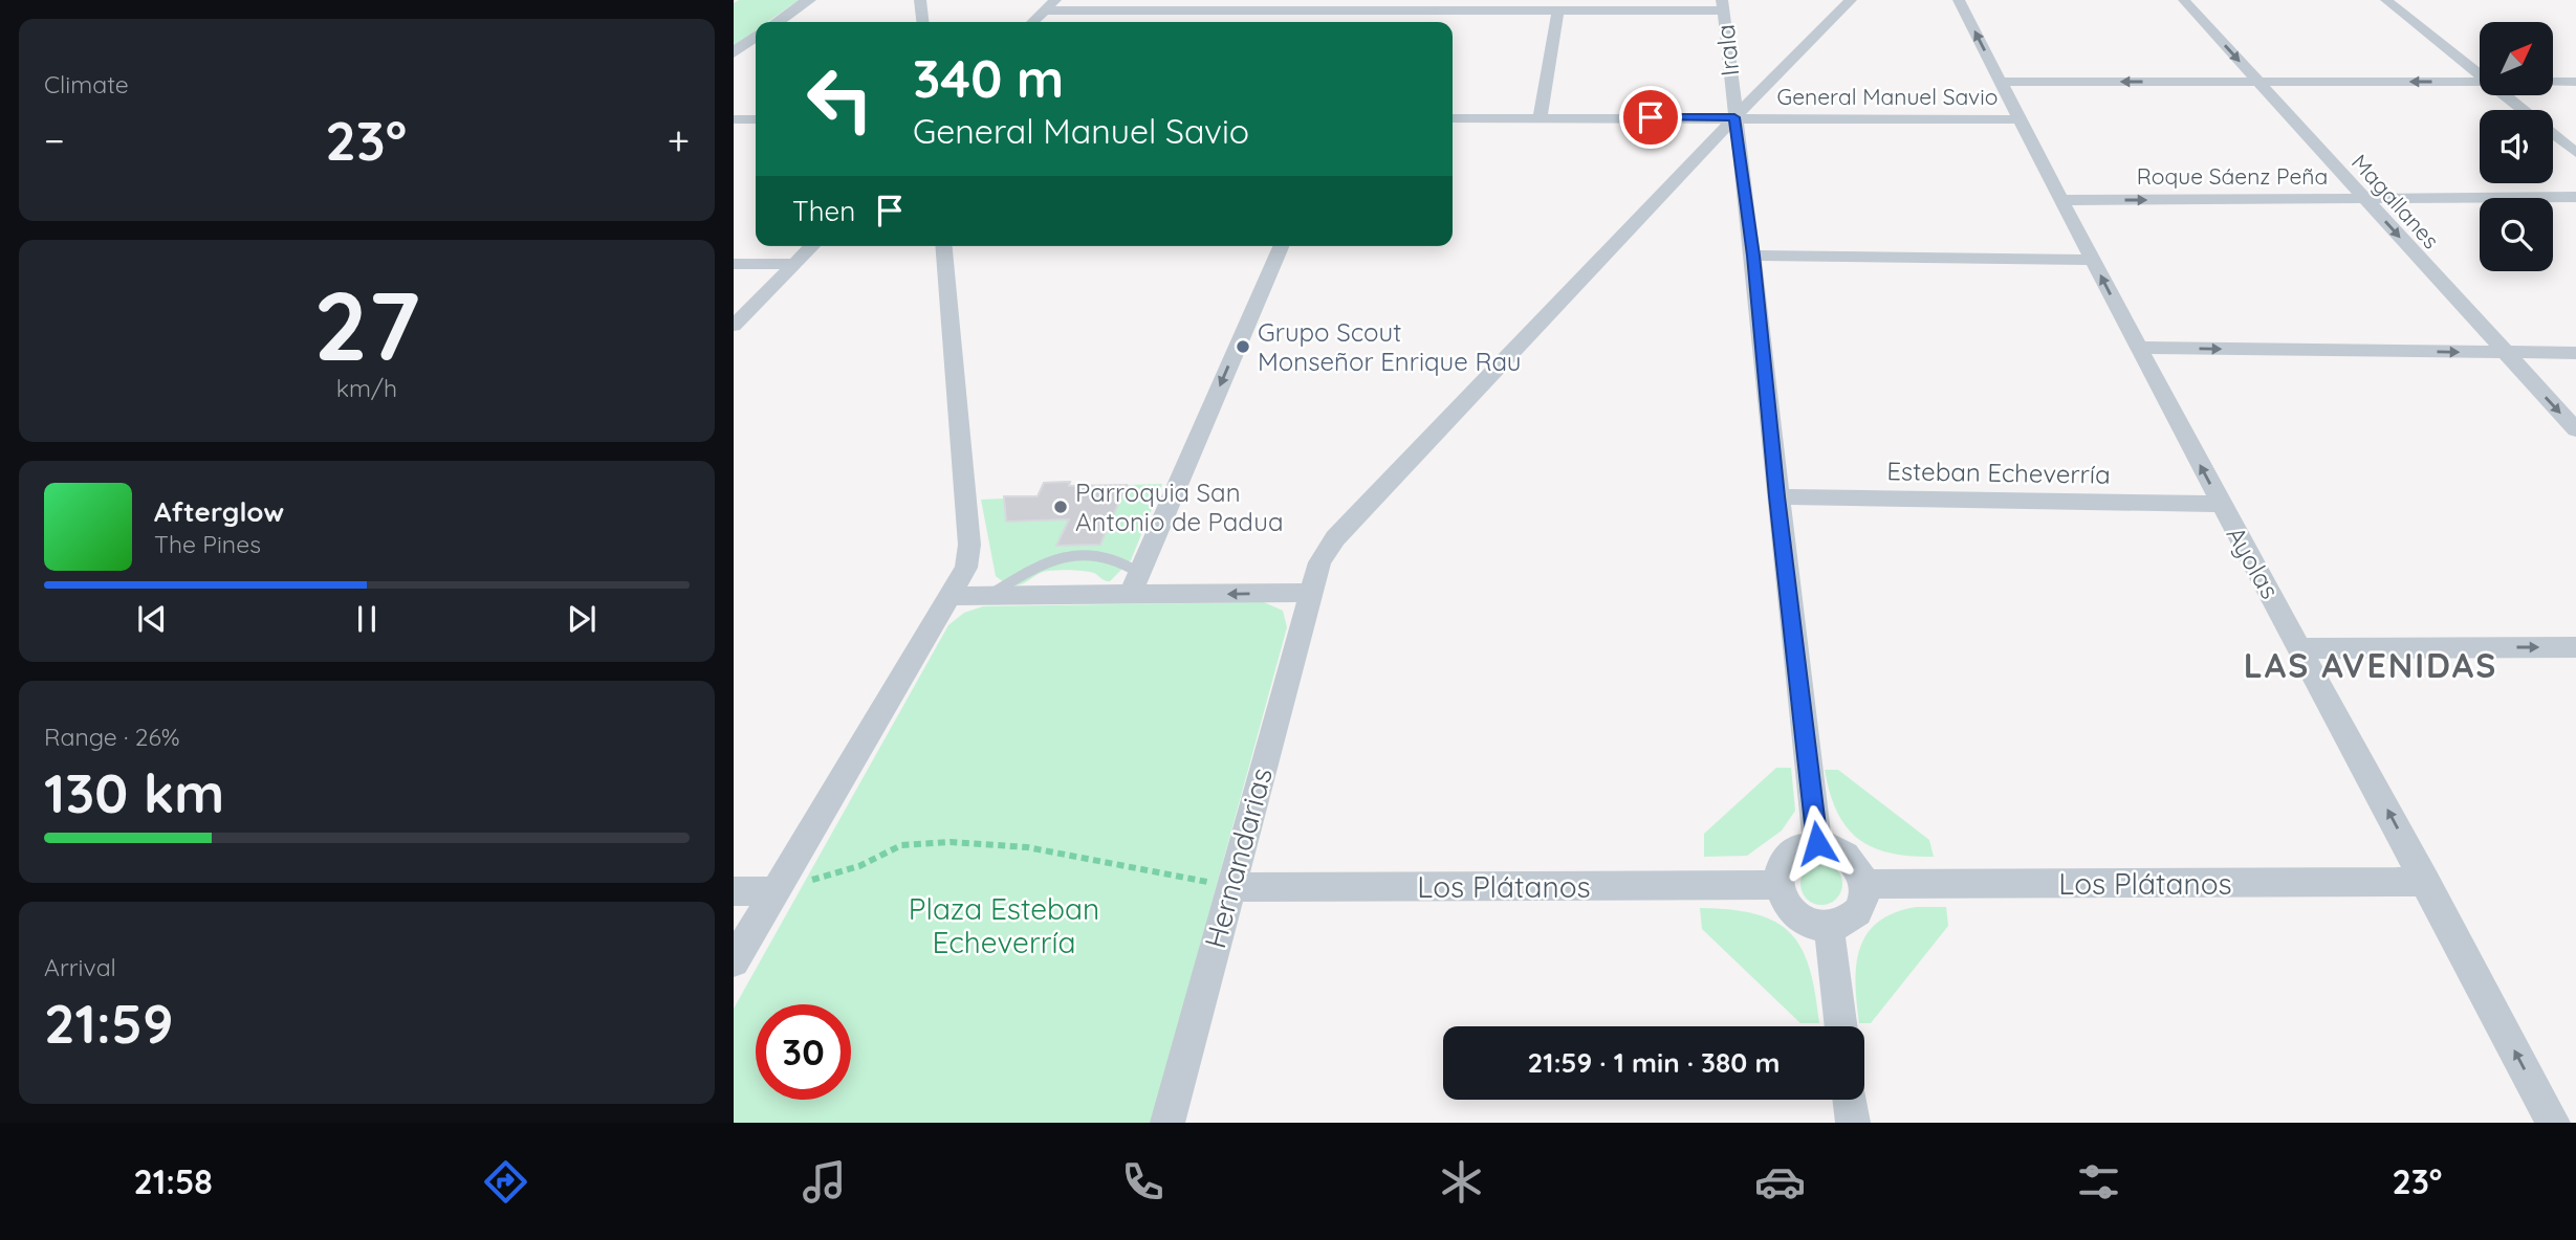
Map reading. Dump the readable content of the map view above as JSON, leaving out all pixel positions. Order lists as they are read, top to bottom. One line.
{"streets":{"street":["Irala","General Manuel Savio","Roque Sáenz Peña","Magallanes","Esteban Echeverría","Ayolas","Hernandarias","Los Plátanos"]},"crossings":[["Irala","General Manuel Savio"],["Irala","Esteban Echeverría"],["Irala","Hernandarias"],["Irala","Los Plátanos"],["General Manuel Savio","Magallanes"],["General Manuel Savio","Ayolas"],["General Manuel Savio","Hernandarias"],["Roque Sáenz Peña","Magallanes"],["Roque Sáenz Peña","Ayolas"],["Esteban Echeverría","Ayolas"],["Ayolas","Los Plátanos"],["Hernandarias","Los Plátanos"]],"one_way":["General Manuel Savio","Magallanes","Ayolas"],"districts":["LAS AVENIDAS"],"parks":["Plaza Esteban Echeverría"],"places":["Grupo Scout Monseñor Enrique Rau","Parroquia San Antonio de Padua"],"north":"top right","page":{"tile":["Climate",["27","km/h"],["Range · 26%","130 km"],["Arrival","21:59"]],"turn":["340 m","General Manuel Savio"],"heat":["−","23°","+"],"then":"Then","song":["Afterglow","The Pines"],"limit":"30","trip":"21:59 · 1 min · 380 m","tabs":["21:58","23°"]}}
